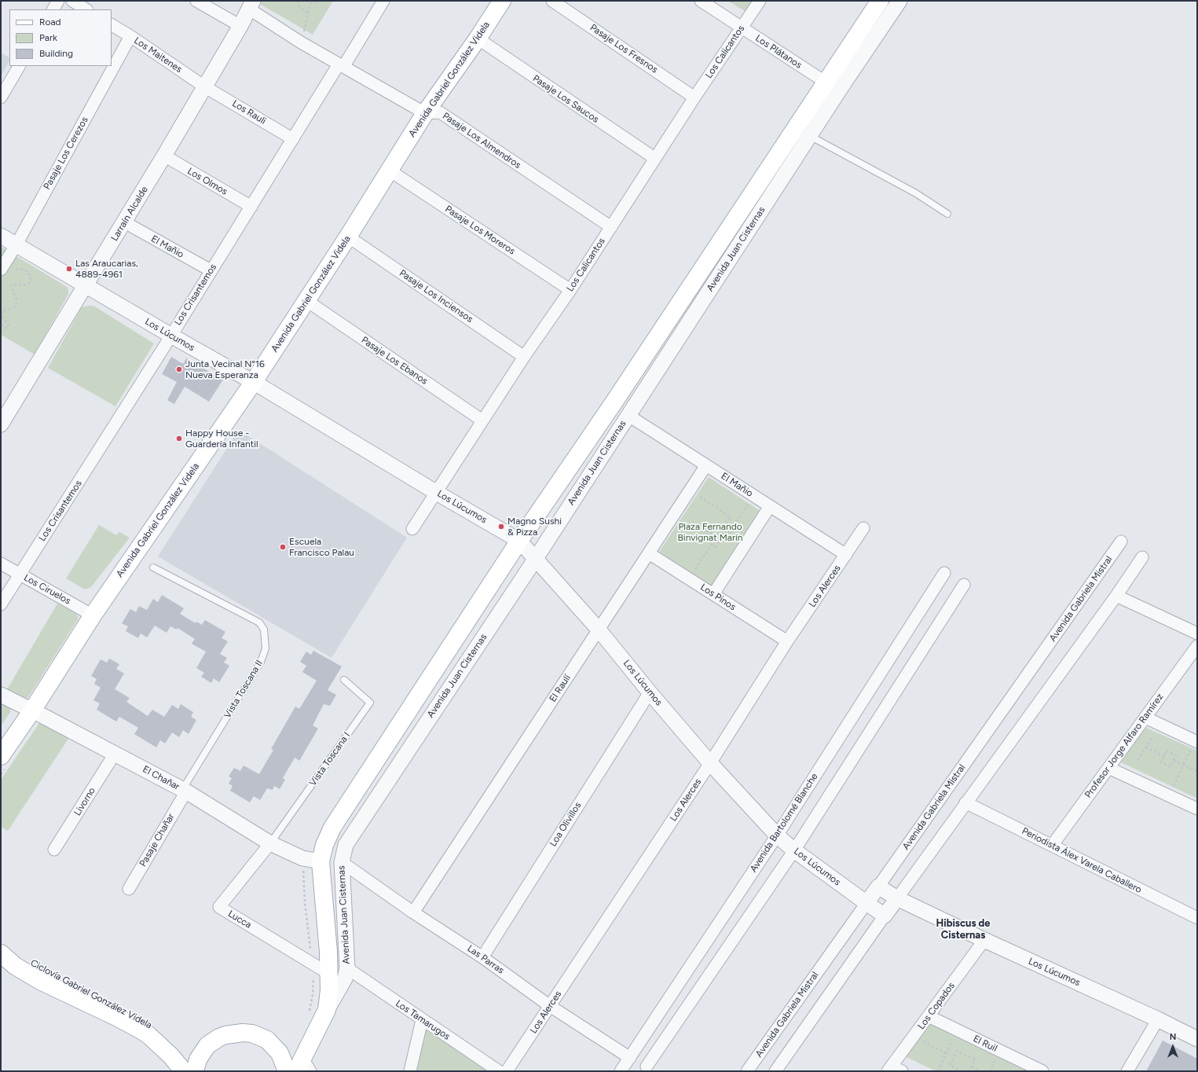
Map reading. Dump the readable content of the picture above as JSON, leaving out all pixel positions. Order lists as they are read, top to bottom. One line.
{"streets":{"main road":["Avenida Gabriel González Videla","Avenida Juan Cisternas"],"street":["Pasaje Los Fresnos","Los Calicantos","Los Plátanos","Los Maitenes","Pasaje Los Saucos","Los Rauli","Pasaje Los Almendros","Pasaje Los Cerezos","Los Olmos","Larraín Alcalde","Pasaje Los Moreros","El Mañio","Los Crisantemos","Pasaje Los Inciensos","Los Lúcumos","Pasaje Los Ebanos","Los Alerces","Los Ciruelos","Los Pinos","Avenida Gabriela Mistral","El Raulí","Profesor Jorge Alfaro Ramírez","El Chañar","Livorno","Avenida Bartolomé Blanche","Loa Olivillos","Pasaje Chañar","Periodista Álex Varela Caballero","Lucca","Las Parras","Los Copados","Los Tamarugos","El Ruil"],"lane":["Vista Toscana II","Vista Toscana I"]},"crossings":[["Pasaje Los Fresnos","Los Calicantos"],["Los Calicantos","Los Plátanos"],["Los Calicantos","Pasaje Los Saucos"],["Los Calicantos","Pasaje Los Almendros"],["Los Calicantos","Pasaje Los Moreros"],["Los Calicantos","Pasaje Los Inciensos"],["Los Calicantos","Los Lúcumos"],["Los Calicantos","Pasaje Los Ebanos"],["Los Plátanos","Avenida Juan Cisternas"],["Los Maitenes","Los Rauli"],["Los Maitenes","Pasaje Los Cerezos"],["Los Maitenes","Larraín Alcalde"],["Avenida Gabriel González Videla","Pasaje Los Saucos"],["Avenida Gabriel González Videla","Pasaje Los Almendros"],["Avenida Gabriel González Videla","Pasaje Los Moreros"],["Avenida Gabriel González Videla","Pasaje Los Inciensos"],["Avenida Gabriel González Videla","Los Lúcumos"],["Avenida Gabriel González Videla","Pasaje Los Ebanos"],["Avenida Gabriel González Videla","Los Ciruelos"],["Avenida Gabriel González Videla","El Chañar"],["Los Rauli","Larraín Alcalde"],["Los Rauli","Los Crisantemos"],["Pasaje Los Cerezos","Los Lúcumos"],["Los Olmos","Larraín Alcalde"],["Los Olmos","Los Crisantemos"],["Larraín Alcalde","El Mañio"],["Larraín Alcalde","Los Lúcumos"],["El Mañio","Avenida Juan Cisternas"],["El Mañio","Los Crisantemos"],["El Mañio","Los Alerces"],["El Mañio","El Raulí"],["Avenida Juan Cisternas","Los Lúcumos"],["Avenida Juan Cisternas","El Chañar"],["Avenida Juan Cisternas","Lucca"],["Avenida Juan Cisternas","Las Parras"],["Avenida Juan Cisternas","Los Tamarugos"],["Los Crisantemos","Los Lúcumos"],["Los Crisantemos","Los Ciruelos"],["Los Lúcumos","Los Alerces"],["Los Lúcumos","Avenida Gabriela Mistral"],["Los Lúcumos","El Raulí"],["Los Lúcumos","Avenida Bartolomé Blanche"],["Los Lúcumos","Loa Olivillos"],["Los Lúcumos","Los Copados"],["Los Alerces","Los Pinos"],["Los Alerces","Las Parras"],["Los Pinos","El Raulí"],["El Raulí","Las Parras"],["Vista Toscana II","El Chañar"],["Vista Toscana II","Pasaje Chañar"],["Profesor Jorge Alfaro Ramírez","Periodista Álex Varela Caballero"],["Vista Toscana I","El Chañar"],["Vista Toscana I","Lucca"],["El Chañar","Livorno"],["El Chañar","Pasaje Chañar"],["El Chañar","Lucca"],["Avenida Bartolomé Blanche","Las Parras"],["Loa Olivillos","Las Parras"],["Los Copados","El Ruil"]],"districts":["Hibiscus de Cisternas"],"parks":["Plaza Fernando Binvignat Marín"],"places":["Las Araucarias, 4889-4961","Junta Vecinal N°16 Nueva Esperanza","Happy House - Guardería Infantil","Magno Sushi & Pizza","Escuela Francisco Palau"],"legend":["Road","Park","Building"],"north":"top"}
